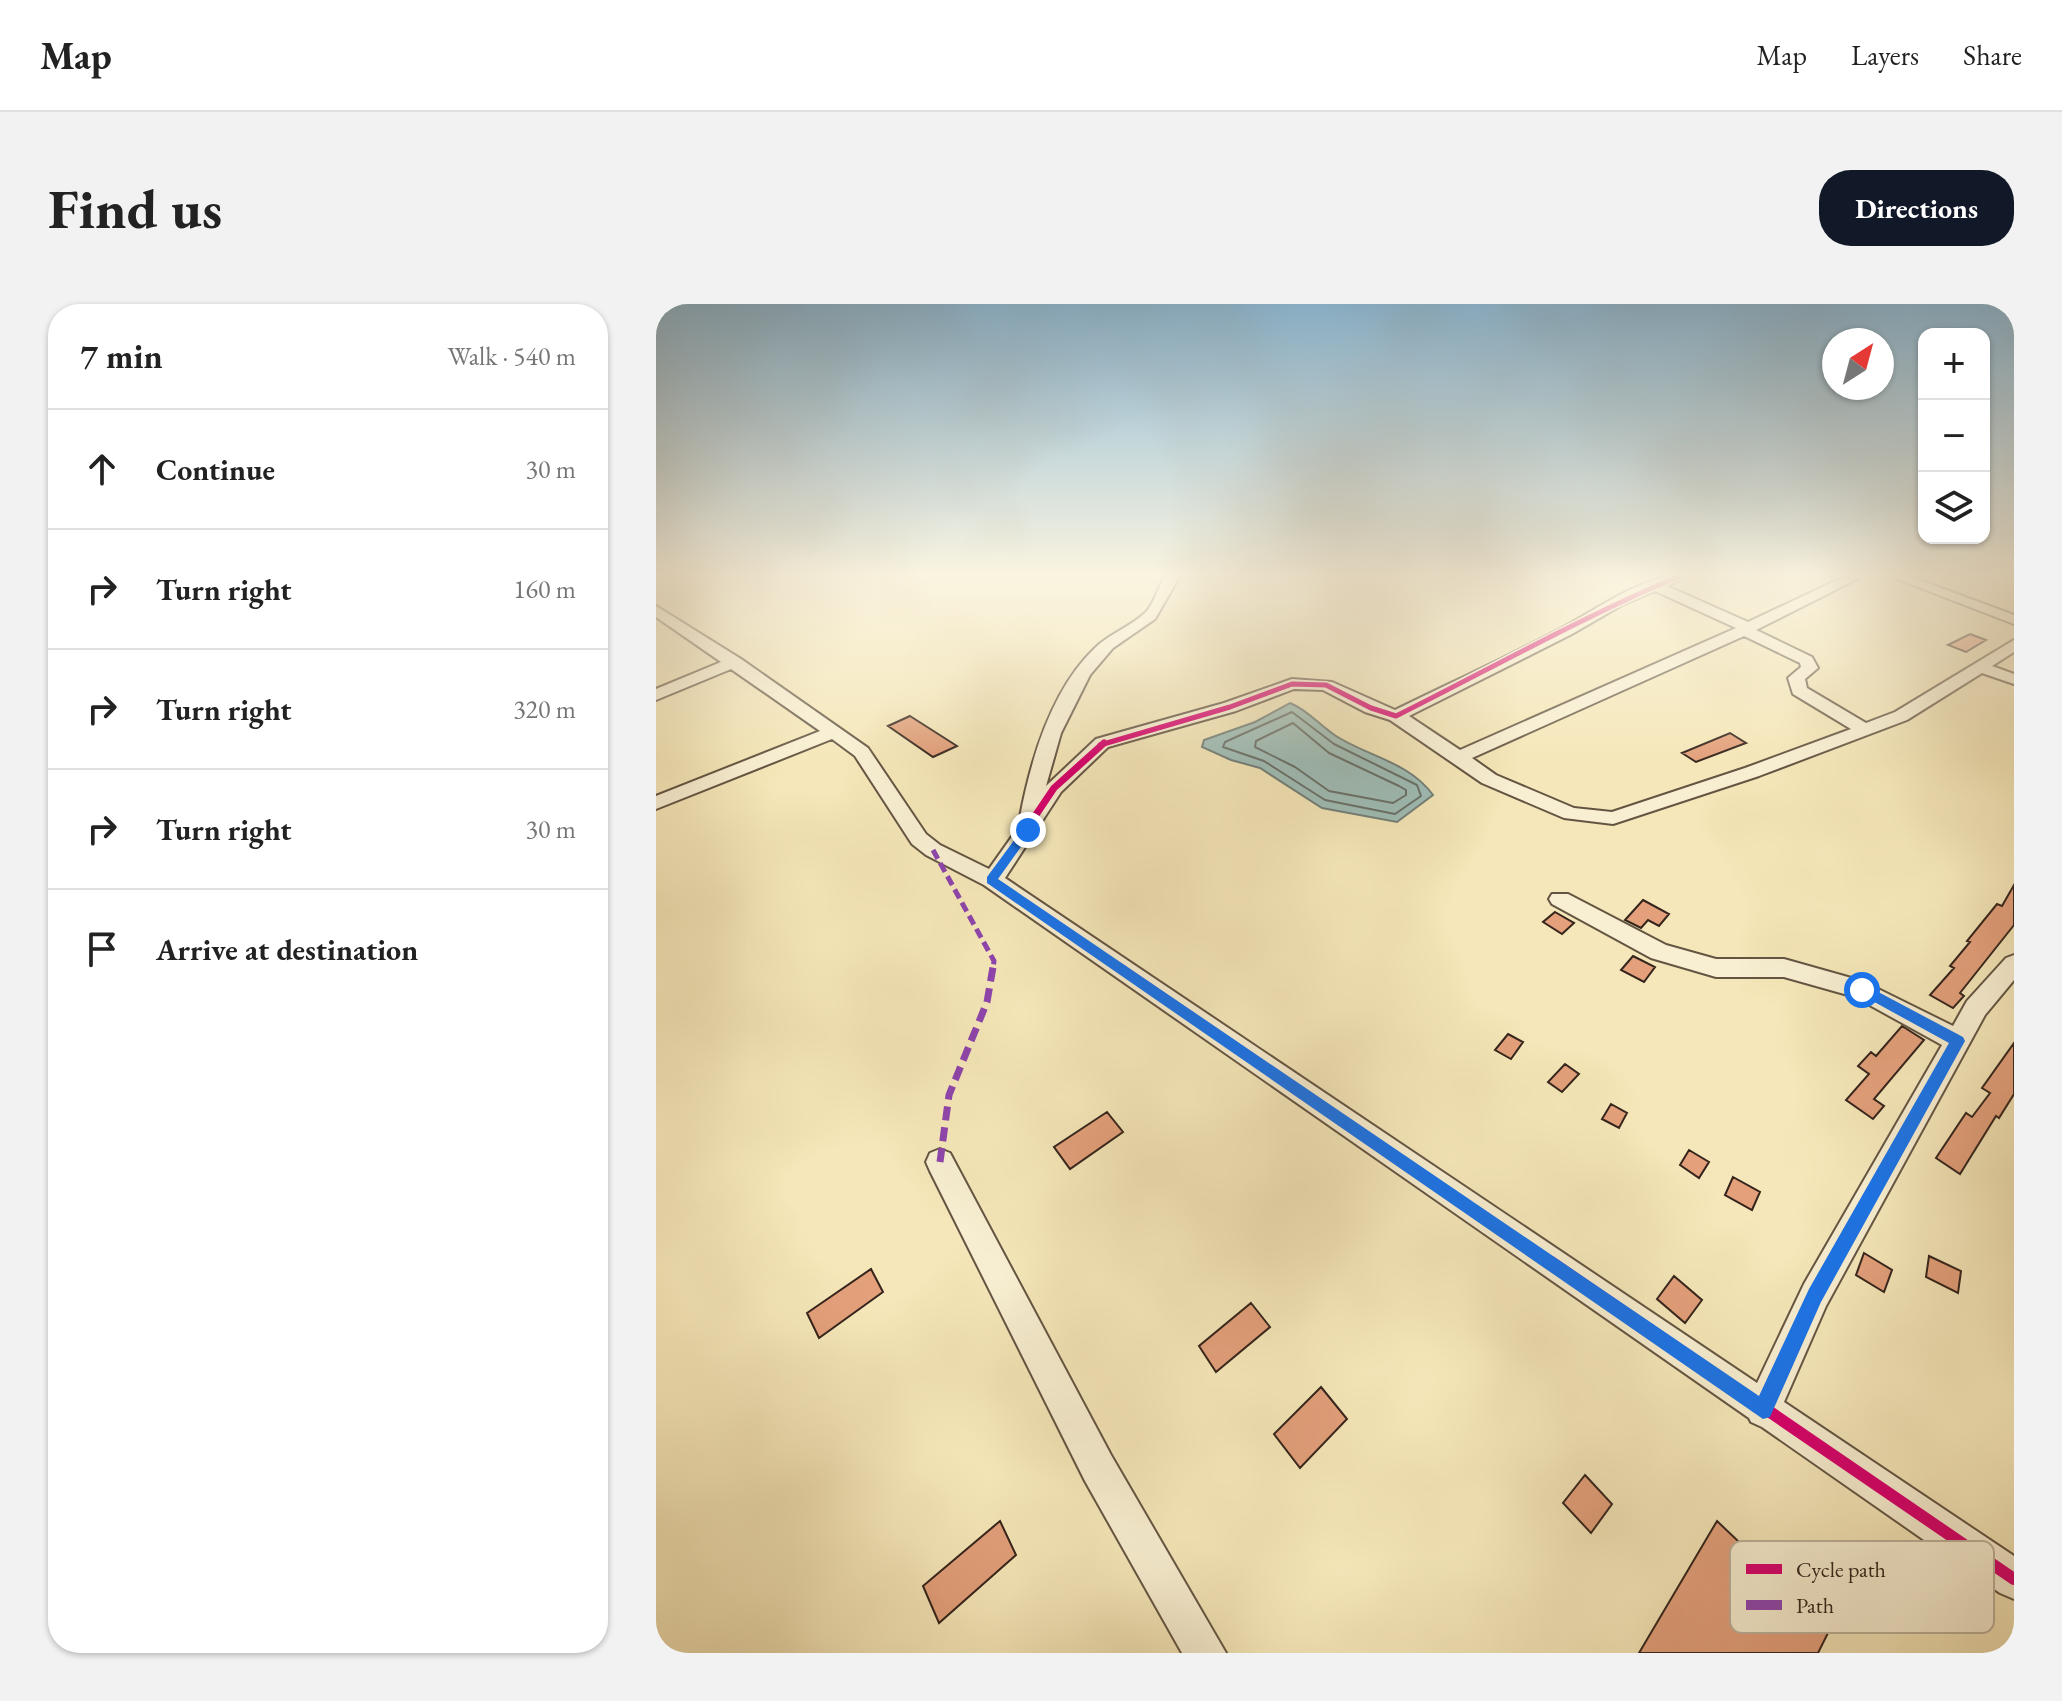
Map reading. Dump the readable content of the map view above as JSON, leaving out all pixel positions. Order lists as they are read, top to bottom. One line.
{"legend":["Cycle path","Path"],"north":"top right","page":{"header":"Map","nav":["Map","Layers","Share"],"buttons":"Directions","title":"Find us","heading":["7 min","Walk · 540 m"],"map_buttons":["+","−"],"list":[["Continue","30 m"],["Turn right","160 m"],["Turn right","320 m"],["Turn right","30 m"],"Arrive at destination"]}}
